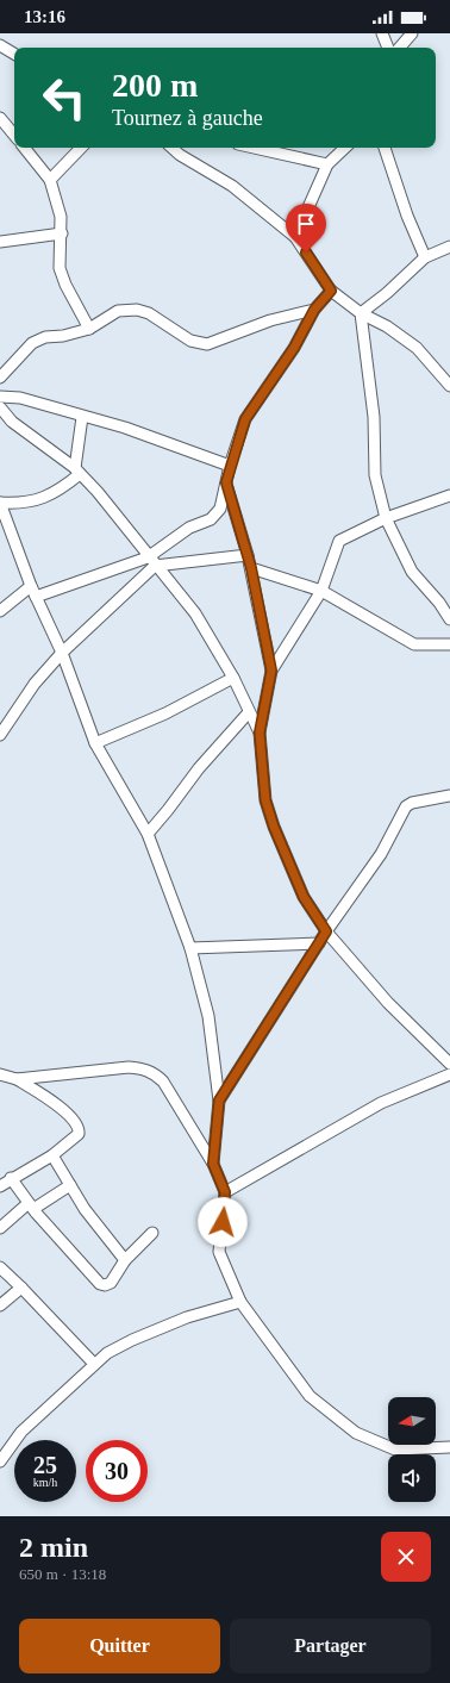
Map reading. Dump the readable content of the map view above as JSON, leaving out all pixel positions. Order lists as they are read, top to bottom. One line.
{"north":"left","page":{"status":"13:16","turn":["200 m","Tournez à gauche"],"speed":"25 km/h","limit":"30","heading":["2 min","650 m · 13:18"],"buttons":["Quitter","Partager"]}}
